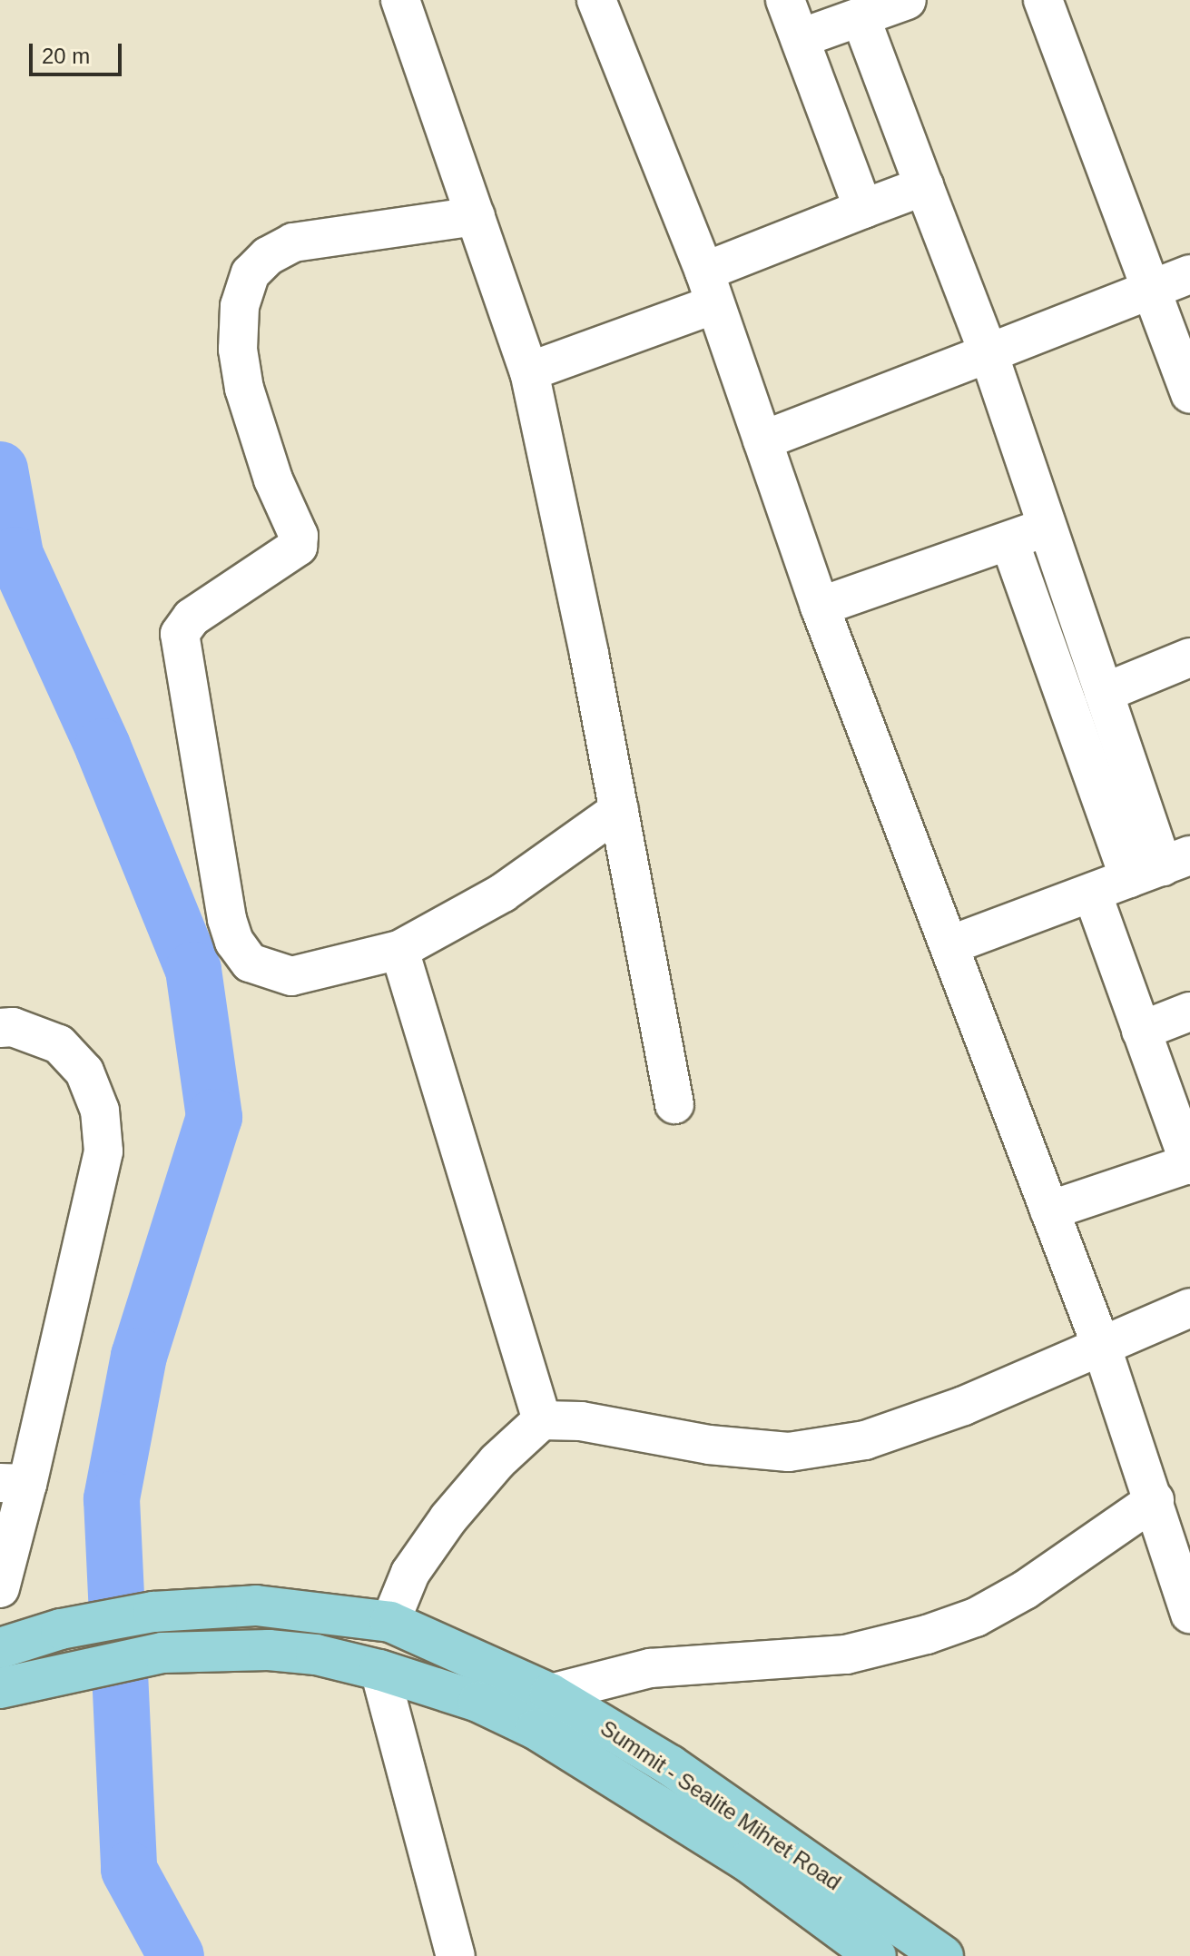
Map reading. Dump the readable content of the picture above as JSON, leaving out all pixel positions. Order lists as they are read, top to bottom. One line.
{"streets":{"main road":["Summit - Sealite Mihret Road"]},"scale_bar":"20 m"}
